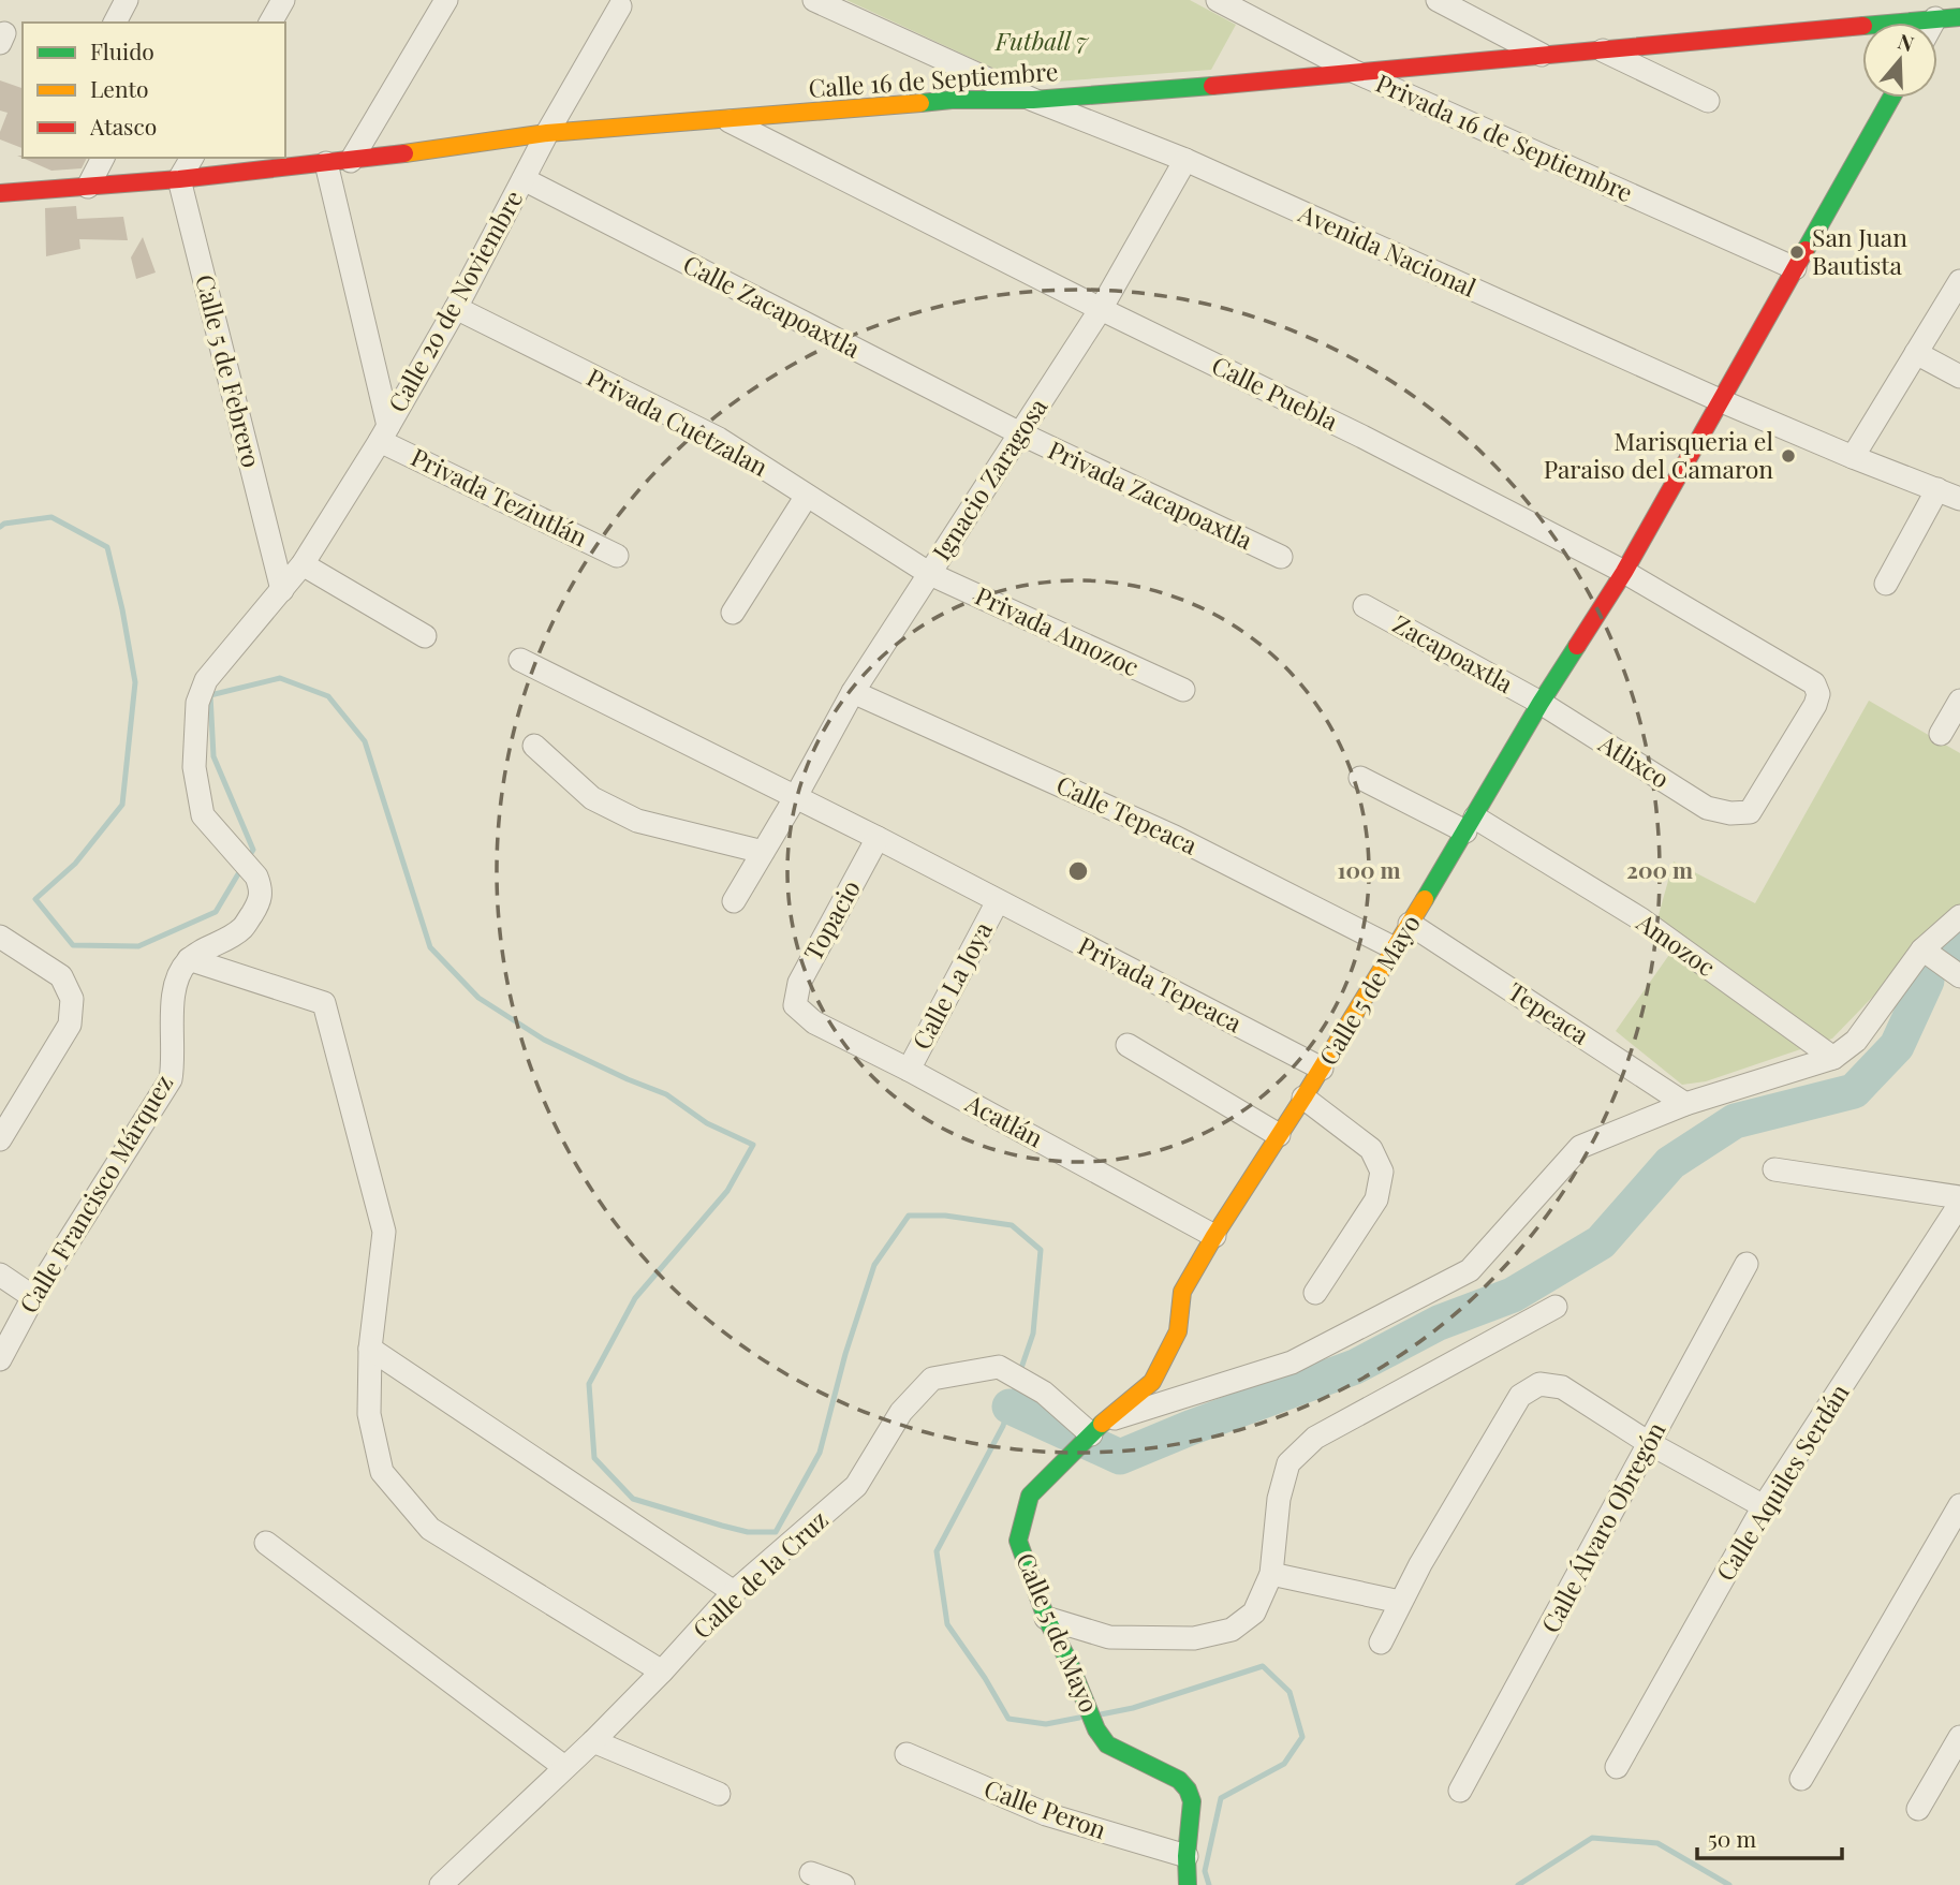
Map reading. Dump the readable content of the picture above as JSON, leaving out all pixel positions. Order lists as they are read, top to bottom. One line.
{"streets":{"street":["Calle 16 de Septiembre","Privada 16 de Septiembre","Avenida Nacional","Calle 20 de Noviembre","Calle Zacapoaxtla","Calle 5 de Febrero","Calle Puebla","Privada Cuetzalan","Ignacio Zaragosa","Privada Zacapoaxtla","Privada Teziutlán","Privada Amozoc","Zacapoaxtla","Atlixco","Calle Tepeaca","Topacio","Amozoc","Privada Tepeaca","Calle La Joya","Calle 5 de Mayo","Tepeaca","Acatlán","Calle Francisco Márquez","Calle Aquiles Serdán","Calle Álvaro Obregón","Calle de la Cruz","Calle Peron"]},"crossings":[["Calle 16 de Septiembre","Privada 16 de Septiembre"],["Calle 16 de Septiembre","Avenida Nacional"],["Calle 16 de Septiembre","Calle 20 de Noviembre"],["Calle 16 de Septiembre","Calle 5 de Febrero"],["Calle 16 de Septiembre","Calle Puebla"],["Privada 16 de Septiembre","Calle 5 de Mayo"],["Avenida Nacional","Ignacio Zaragosa"],["Avenida Nacional","Calle 5 de Mayo"],["Calle 20 de Noviembre","Calle Zacapoaxtla"],["Calle 20 de Noviembre","Calle 5 de Febrero"],["Calle 20 de Noviembre","Privada Cuetzalan"],["Calle 20 de Noviembre","Privada Teziutlán"],["Calle 20 de Noviembre","Calle Francisco Márquez"],["Calle Zacapoaxtla","Ignacio Zaragosa"],["Calle Zacapoaxtla","Privada Zacapoaxtla"],["Calle Puebla","Ignacio Zaragosa"],["Calle Puebla","Atlixco"],["Calle Puebla","Calle 5 de Mayo"],["Privada Cuetzalan","Ignacio Zaragosa"],["Privada Cuetzalan","Privada Amozoc"],["Ignacio Zaragosa","Privada Zacapoaxtla"],["Ignacio Zaragosa","Privada Amozoc"],["Ignacio Zaragosa","Calle Tepeaca"],["Zacapoaxtla","Atlixco"],["Zacapoaxtla","Calle 5 de Mayo"],["Atlixco","Calle 5 de Mayo"],["Calle Tepeaca","Calle 5 de Mayo"],["Topacio","Acatlán"],["Amozoc","Calle 5 de Mayo"],["Privada Tepeaca","Calle La Joya"],["Privada Tepeaca","Calle 5 de Mayo"],["Calle La Joya","Acatlán"],["Calle 5 de Mayo","Tepeaca"],["Calle 5 de Mayo","Acatlán"],["Calle 5 de Mayo","Calle de la Cruz"],["Calle 5 de Mayo","Calle Peron"]],"parks":["Futball 7"],"places":["San Juan Bautista","Marisqueria el Paraiso del Camaron"],"legend":["Fluido","Lento","Atasco"],"scale_bar":"50 m","north":"top","rings":["100 m","200 m"]}
